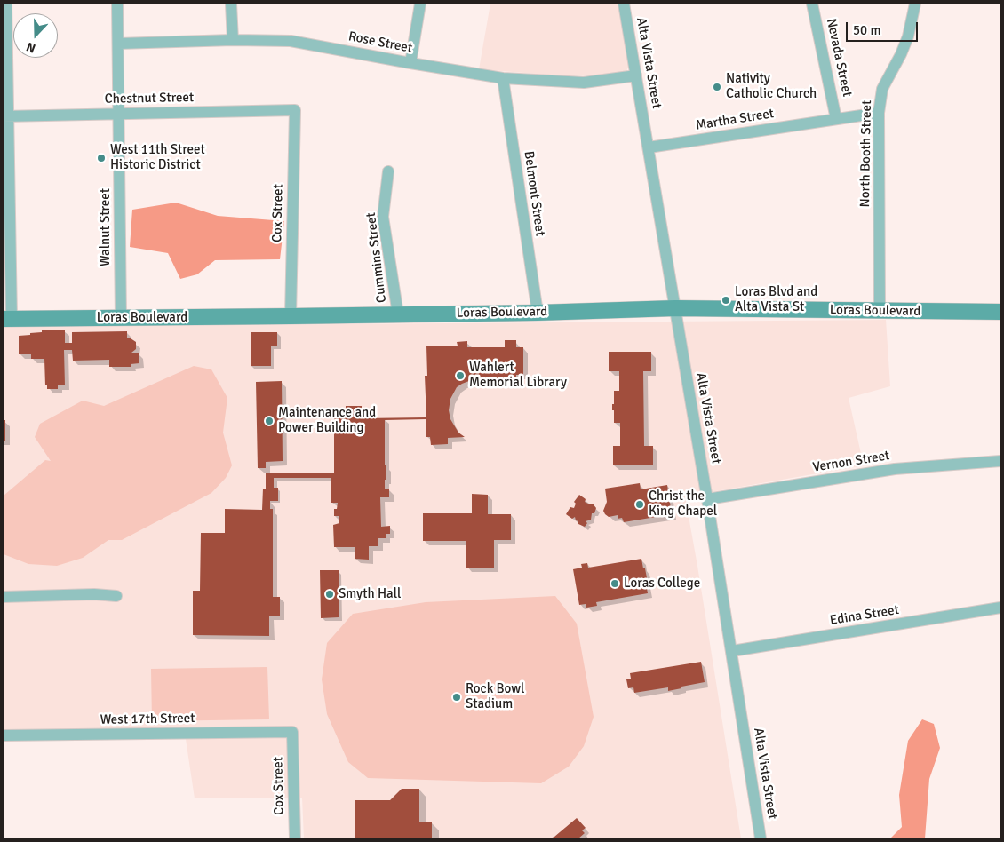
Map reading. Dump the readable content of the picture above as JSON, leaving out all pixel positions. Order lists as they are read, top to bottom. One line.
{"streets":{"main road":["Loras Boulevard"],"street":["Rose Street","Nevada Street","Alta Vista Street","Chestnut Street","Martha Street","North Booth Street","Belmont Street","Cox Street","Walnut Street","Cummins Street","Vernon Street","Edina Street","West 17th Street"]},"crossings":[["Rose Street","Alta Vista Street"],["Rose Street","Belmont Street"],["Rose Street","Walnut Street"],["Nevada Street","Martha Street"],["Alta Vista Street","Martha Street"],["Alta Vista Street","Loras Boulevard"],["Alta Vista Street","Vernon Street"],["Alta Vista Street","Edina Street"],["Chestnut Street","Cox Street"],["Chestnut Street","Walnut Street"],["Martha Street","North Booth Street"],["North Booth Street","Loras Boulevard"],["Belmont Street","Loras Boulevard"],["Cox Street","Loras Boulevard"],["Cox Street","West 17th Street"],["Walnut Street","Loras Boulevard"],["Cummins Street","Loras Boulevard"]],"places":["Nativity Catholic Church","West 11th Street Historic District","Loras Blvd and Alta Vista St","Wahlert Memorial Library","Maintenance and Power Building","Christ the King Chapel","Loras College","Smyth Hall","Rock Bowl Stadium"],"scale_bar":"50 m","north":"bottom"}
